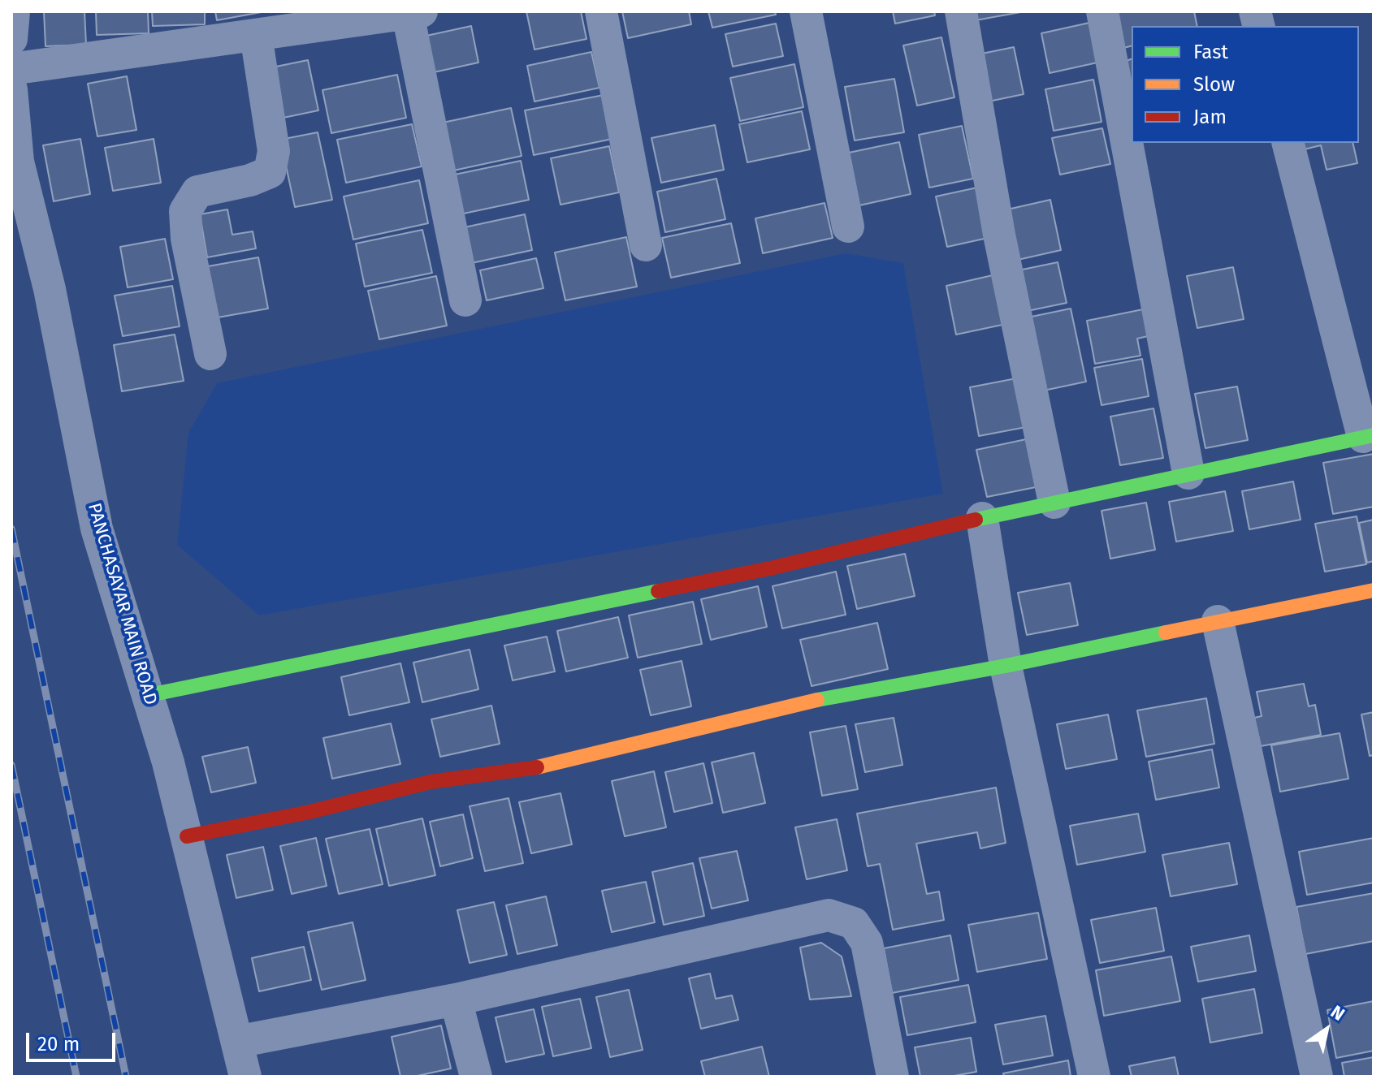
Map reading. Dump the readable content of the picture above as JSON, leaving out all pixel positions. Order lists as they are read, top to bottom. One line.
{"streets":{"street":["PANCHASAYAR MAIN ROAD"]},"legend":["Fast","Slow","Jam"],"scale_bar":"20 m","north":"top right"}
